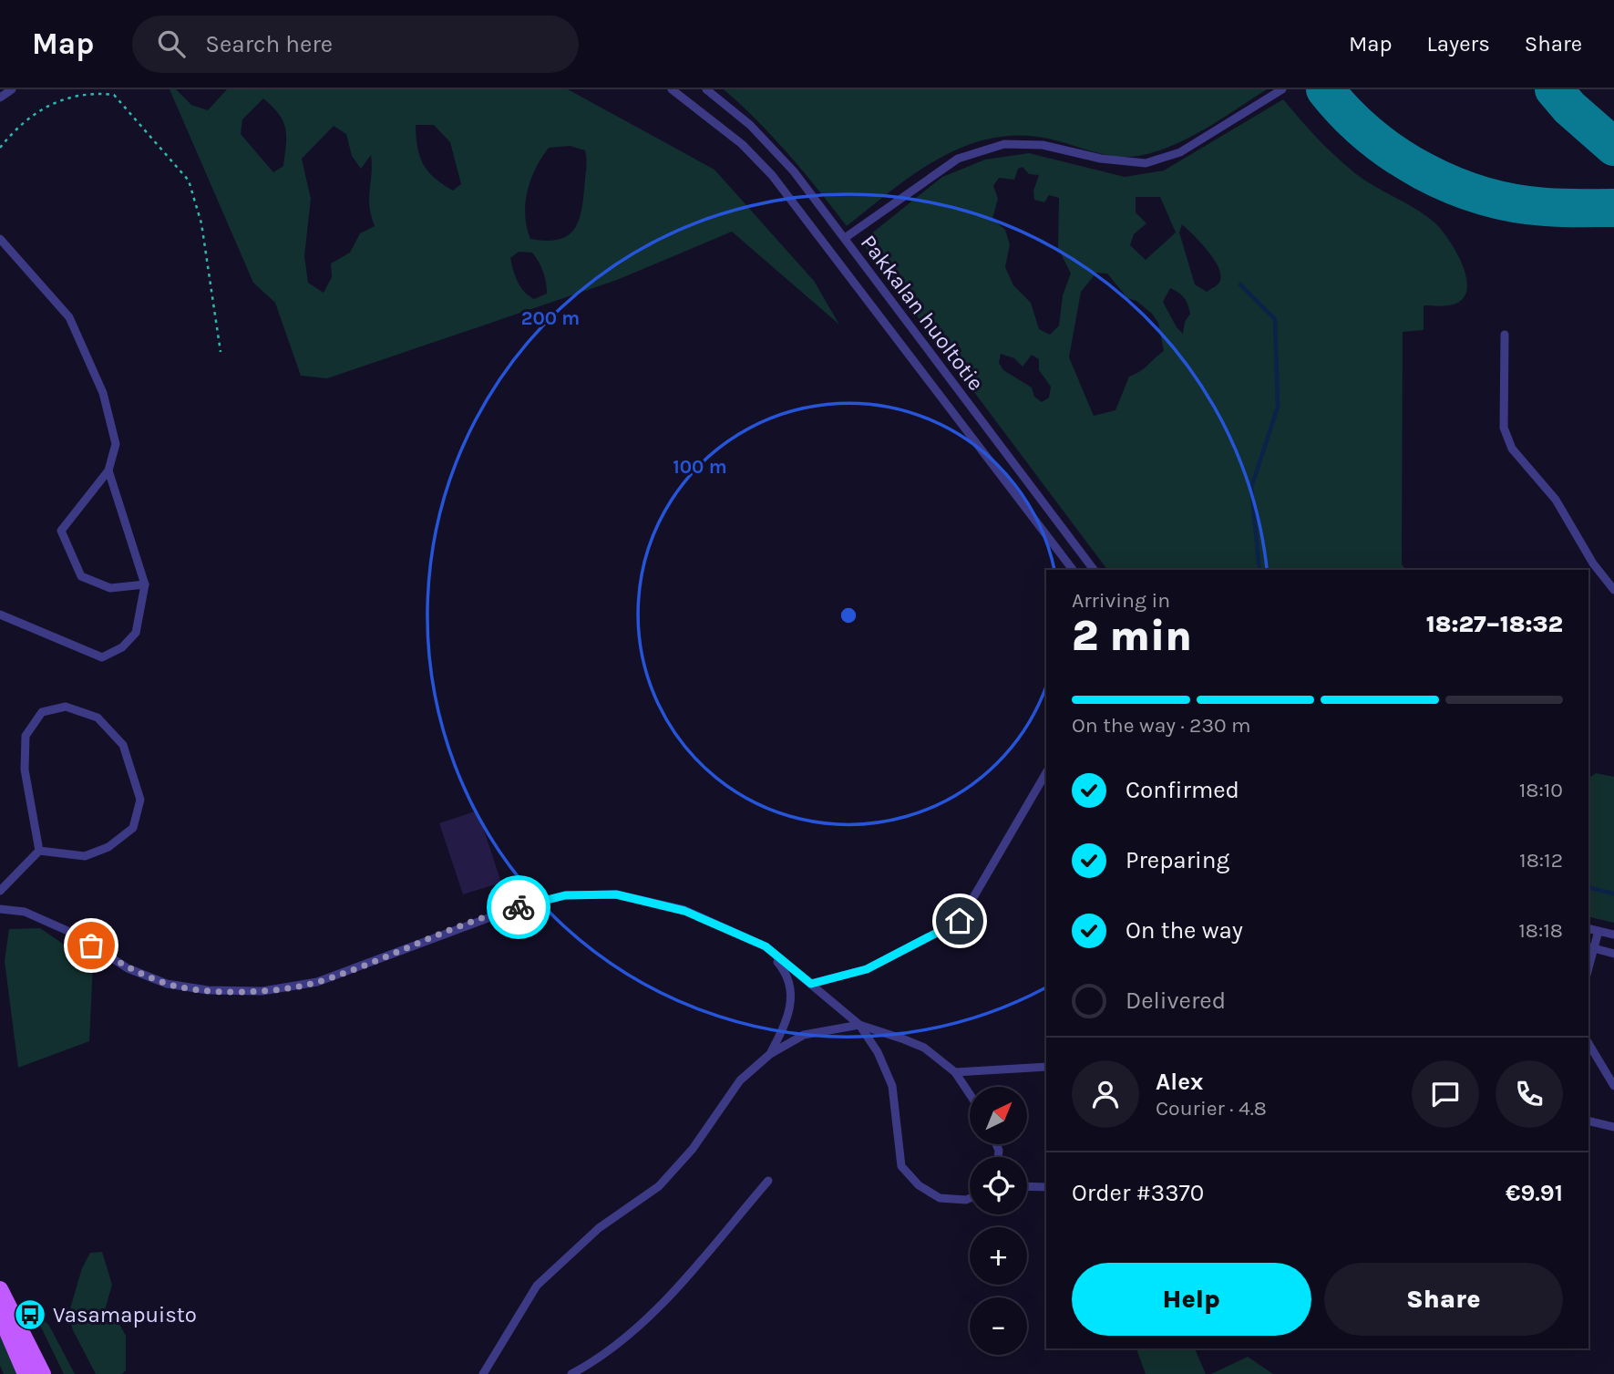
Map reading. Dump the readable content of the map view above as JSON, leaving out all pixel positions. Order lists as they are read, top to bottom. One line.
{"streets":{"lane":["Pakkalan huoltotie"]},"places":{"bus stop":["Vasamapuisto"]},"north":"top right","page":{"header":"Map","search":"Search here","nav":["Map","Layers","Share"],"heading":["2 min","Arriving in","18:27–18:32"],"panel":["Alex","Courier · 4.8","Order #3370","€9.91"],"bar":"On the way · 230 m","list":[["Confirmed","18:10"],["Preparing","18:12"],["On the way","18:18"],"Delivered"],"map_buttons":["+","−"],"buttons":["Help","Share"]},"rings":["200 m","100 m"]}
